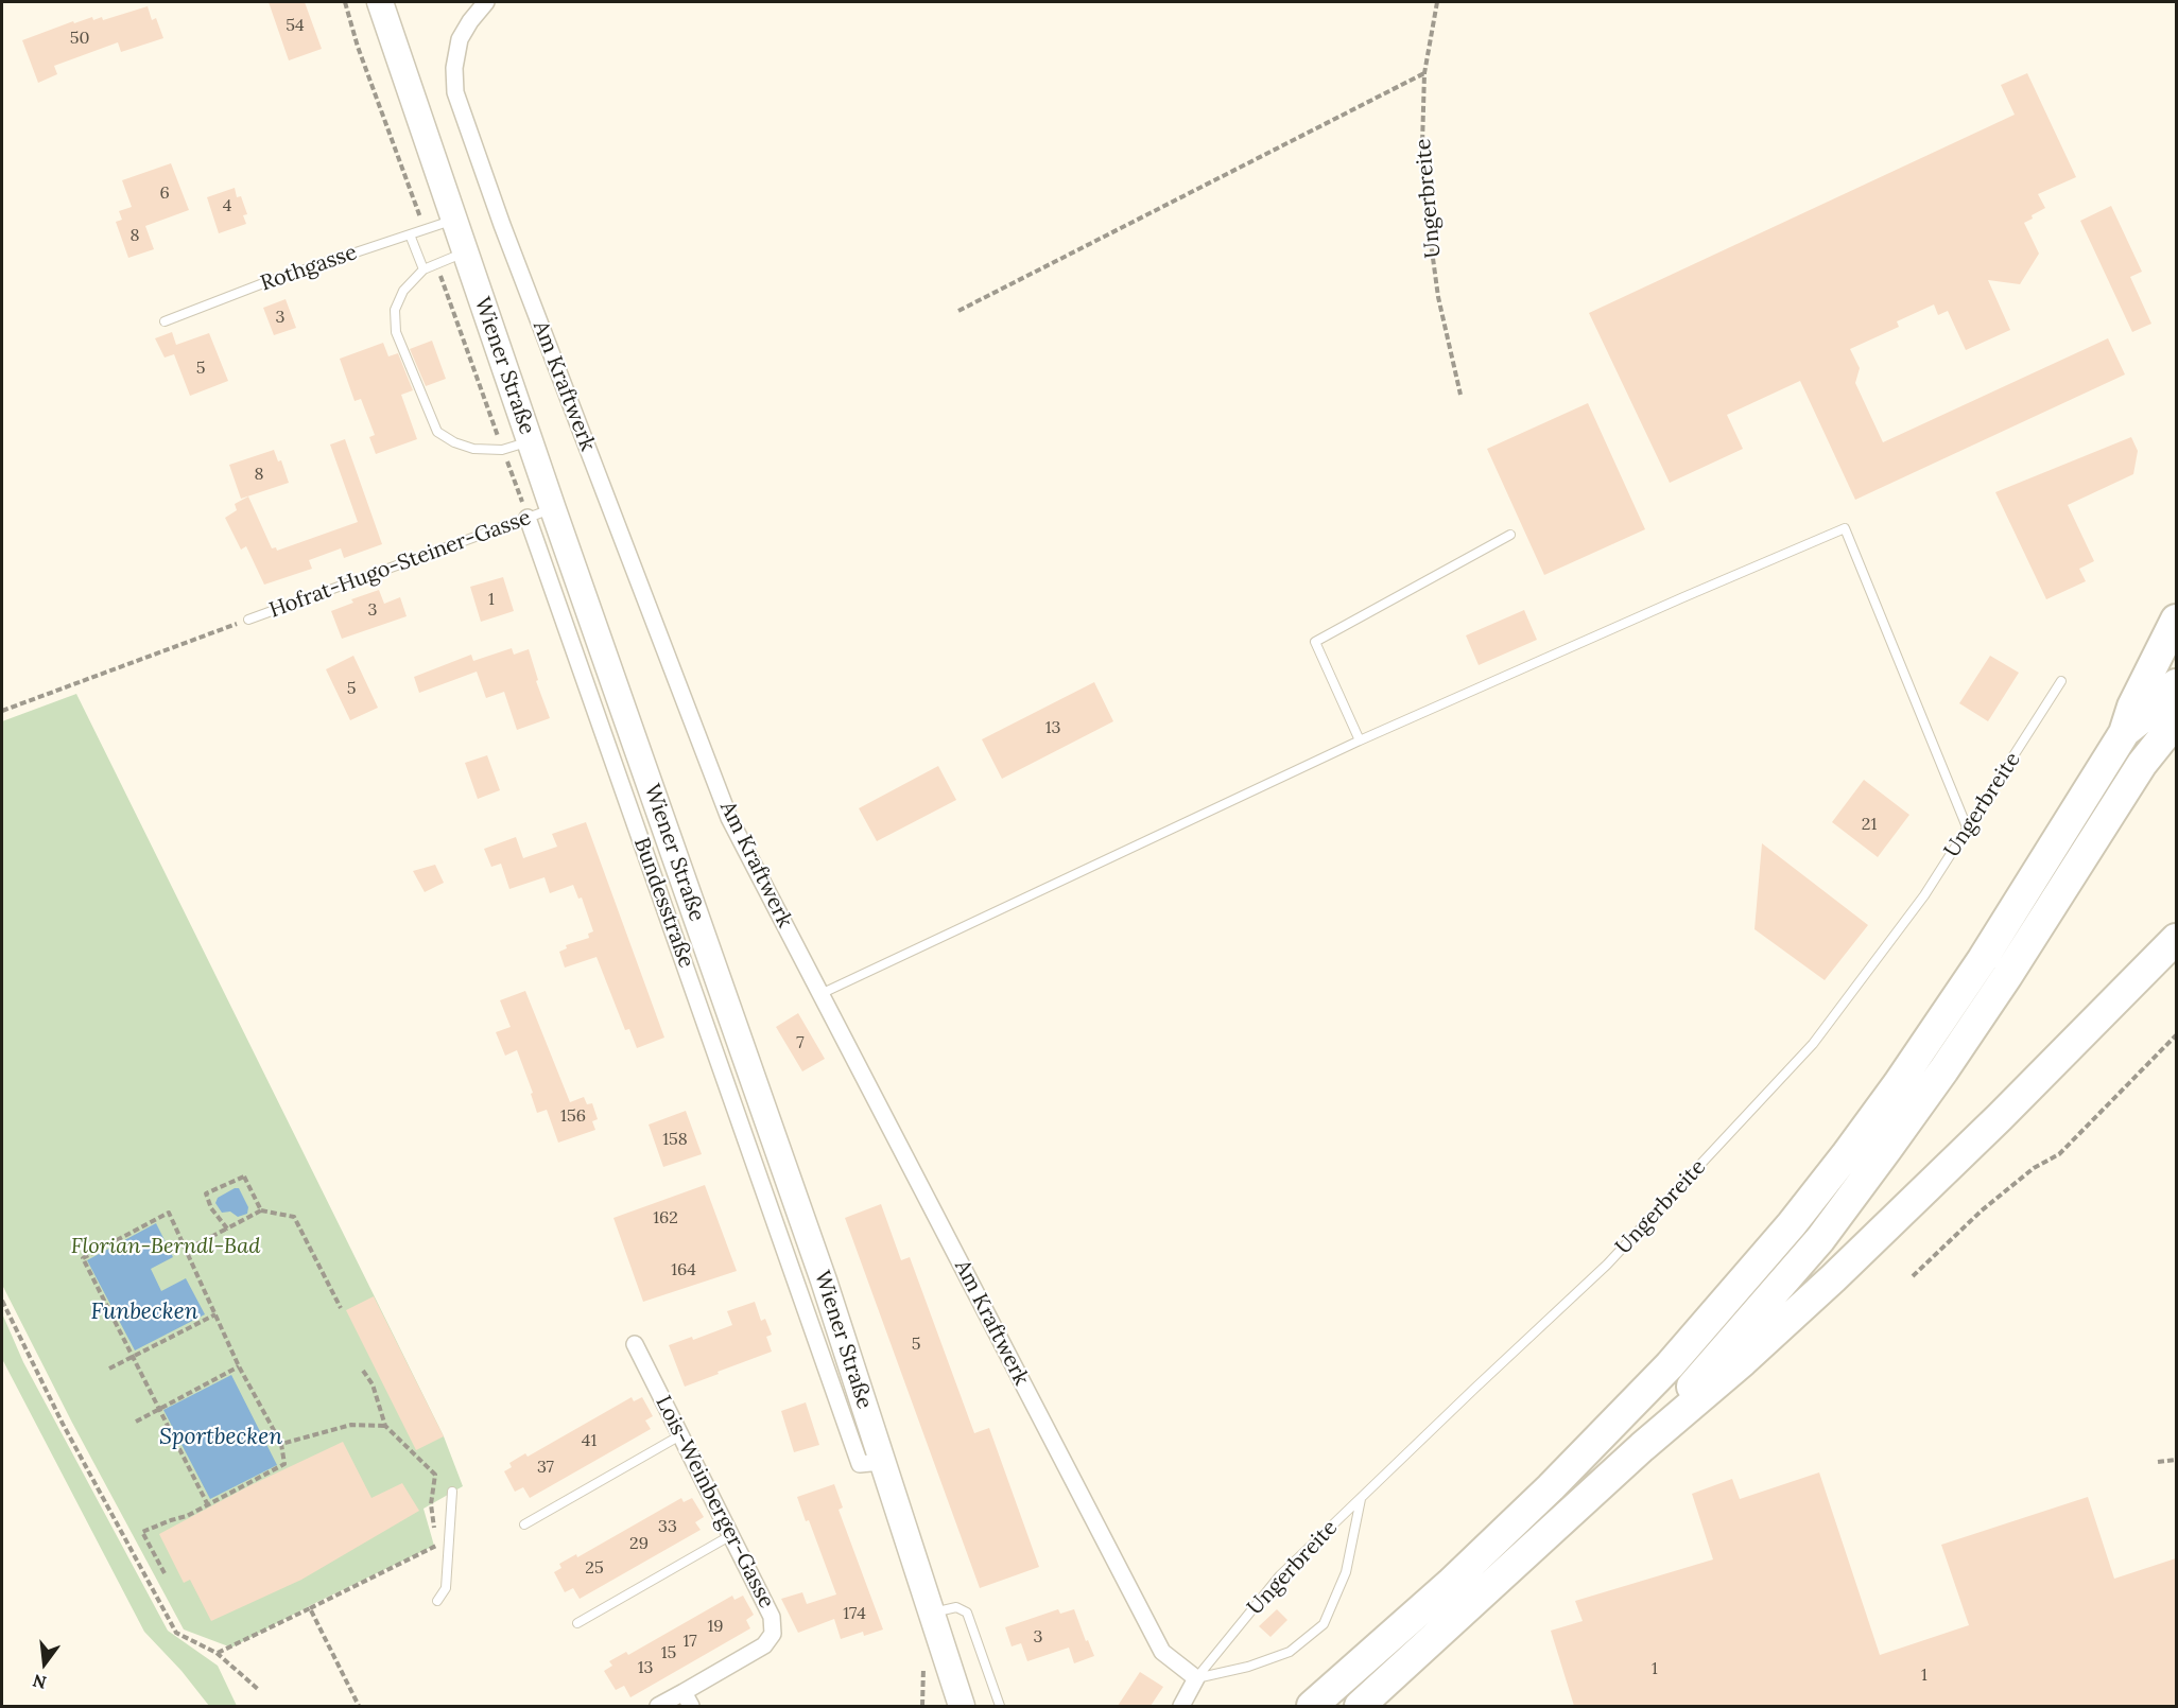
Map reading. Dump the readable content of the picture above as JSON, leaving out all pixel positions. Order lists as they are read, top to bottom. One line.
{"streets":{"main road":["Wiener Straße"],"street":["Am Kraftwerk","Bundesstraße","Lois-Weinberger-Gasse"],"lane":["Ungerbreite","Rothgasse","Hofrat-Hugo-Steiner-Gasse"]},"crossings":[["Ungerbreite","Am Kraftwerk"],["Rothgasse","Wiener Straße"],["Wiener Straße","Hofrat-Hugo-Steiner-Gasse"],["Wiener Straße","Bundesstraße"],["Hofrat-Hugo-Steiner-Gasse","Bundesstraße"]],"water":["Funbecken","Sportbecken"],"parks":["Florian-Berndl-Bad"],"house_numbers":["54","50","6","4","8","3","5","8","1","3","5","13","21","7","156","158","162","164","5","41","37","33","29","25","174","19","3","17","15","13","1","1"],"north":"bottom"}
